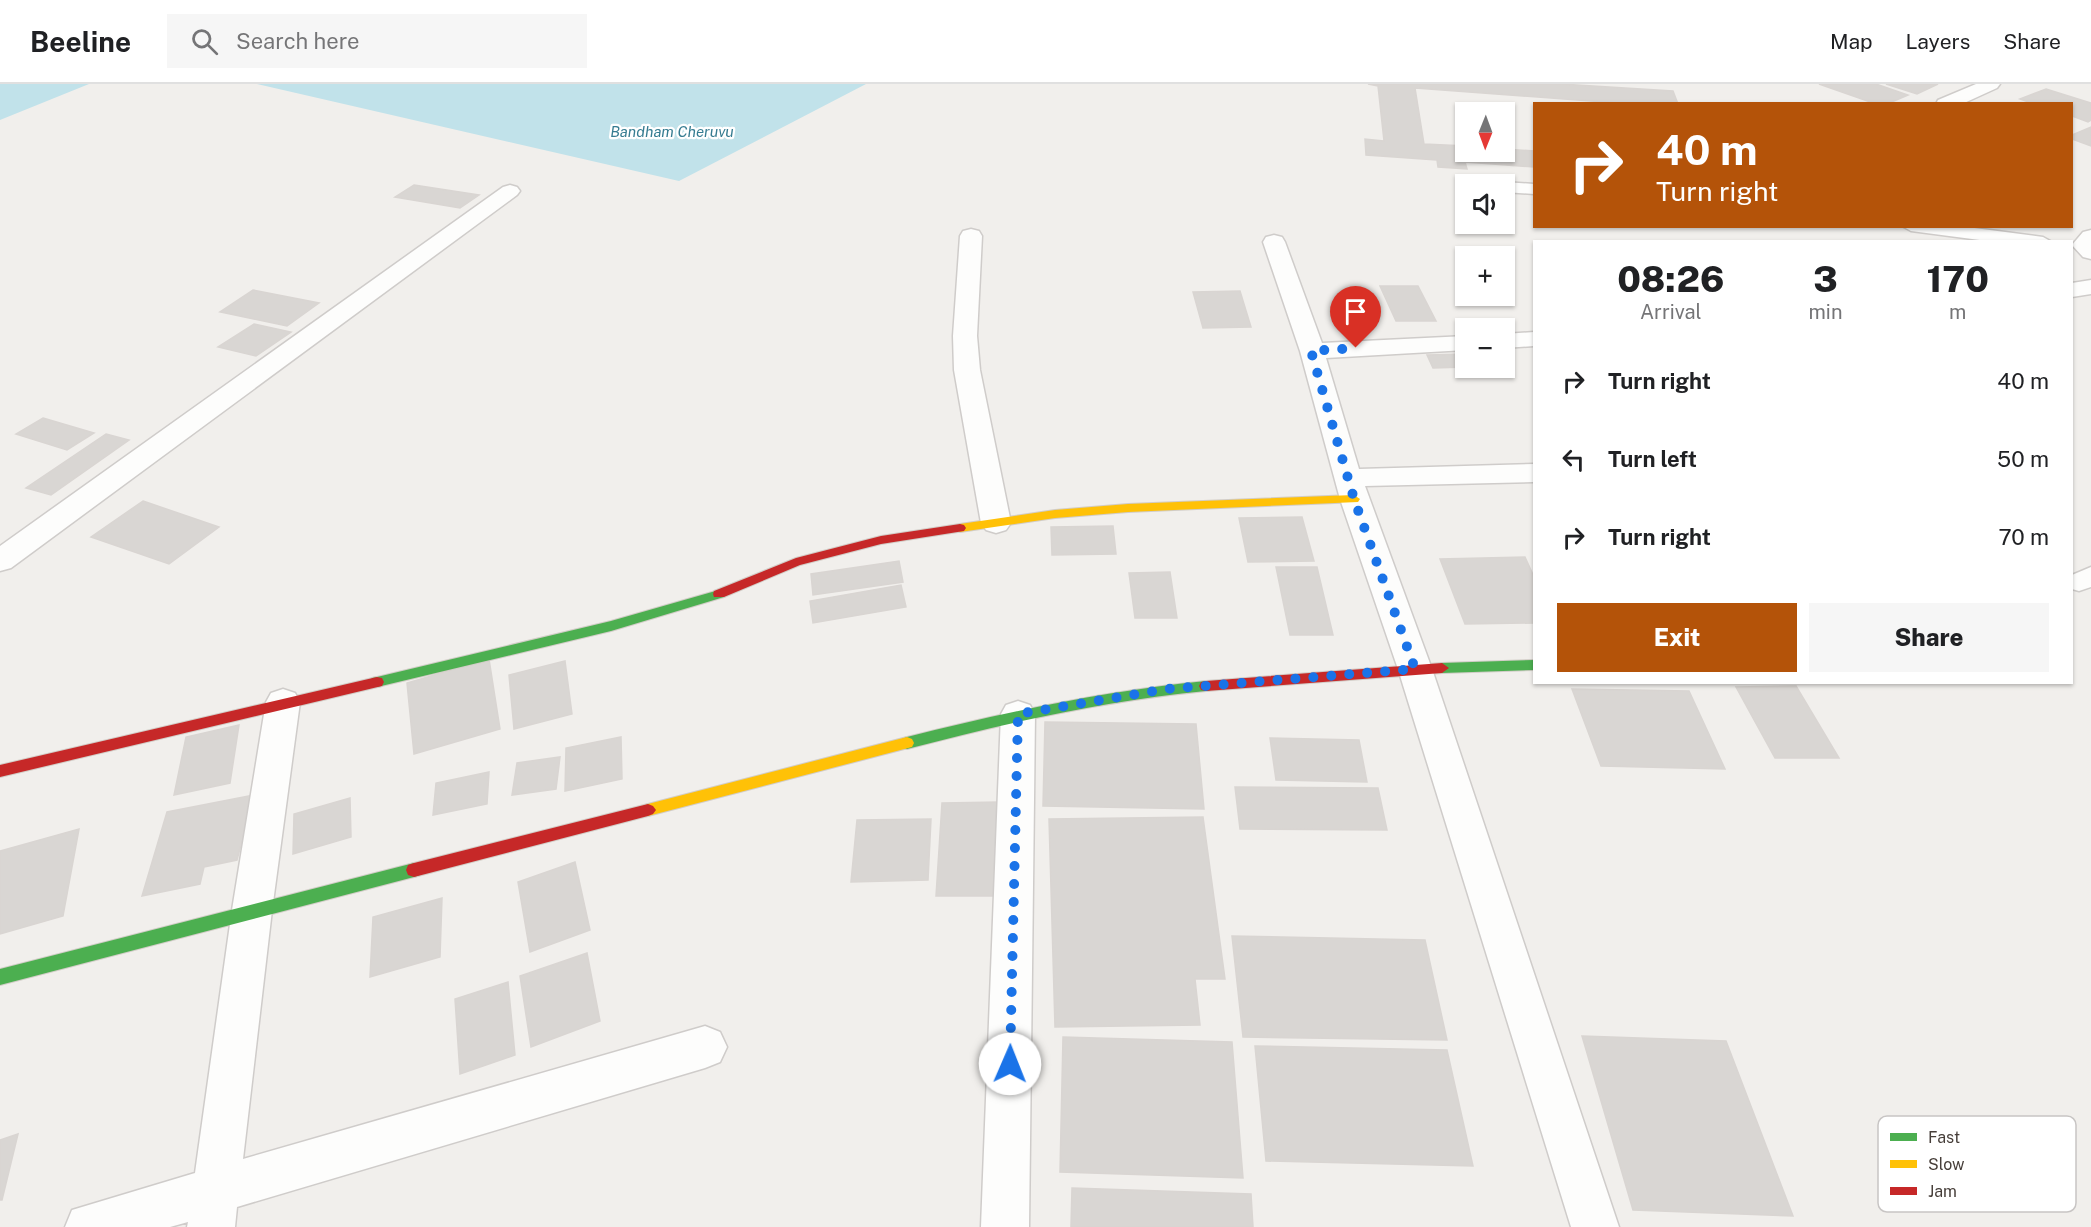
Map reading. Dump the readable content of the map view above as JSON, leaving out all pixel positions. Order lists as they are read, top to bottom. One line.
{"water":["Bandham Cheruvu"],"legend":["Fast","Slow","Jam"],"north":"bottom","page":{"header":"Beeline","search":"Search here","nav":["Map","Layers","Share"],"map_buttons":["+","−"],"turn":["40 m","Turn right"],"eta":["08:26","Arrival","3","min","170","m"],"list":[{"name":"Turn right","value":"40 m"},{"name":"Turn left","value":"50 m"},{"name":"Turn right","value":"70 m"}],"buttons":["Exit","Share"]}}
